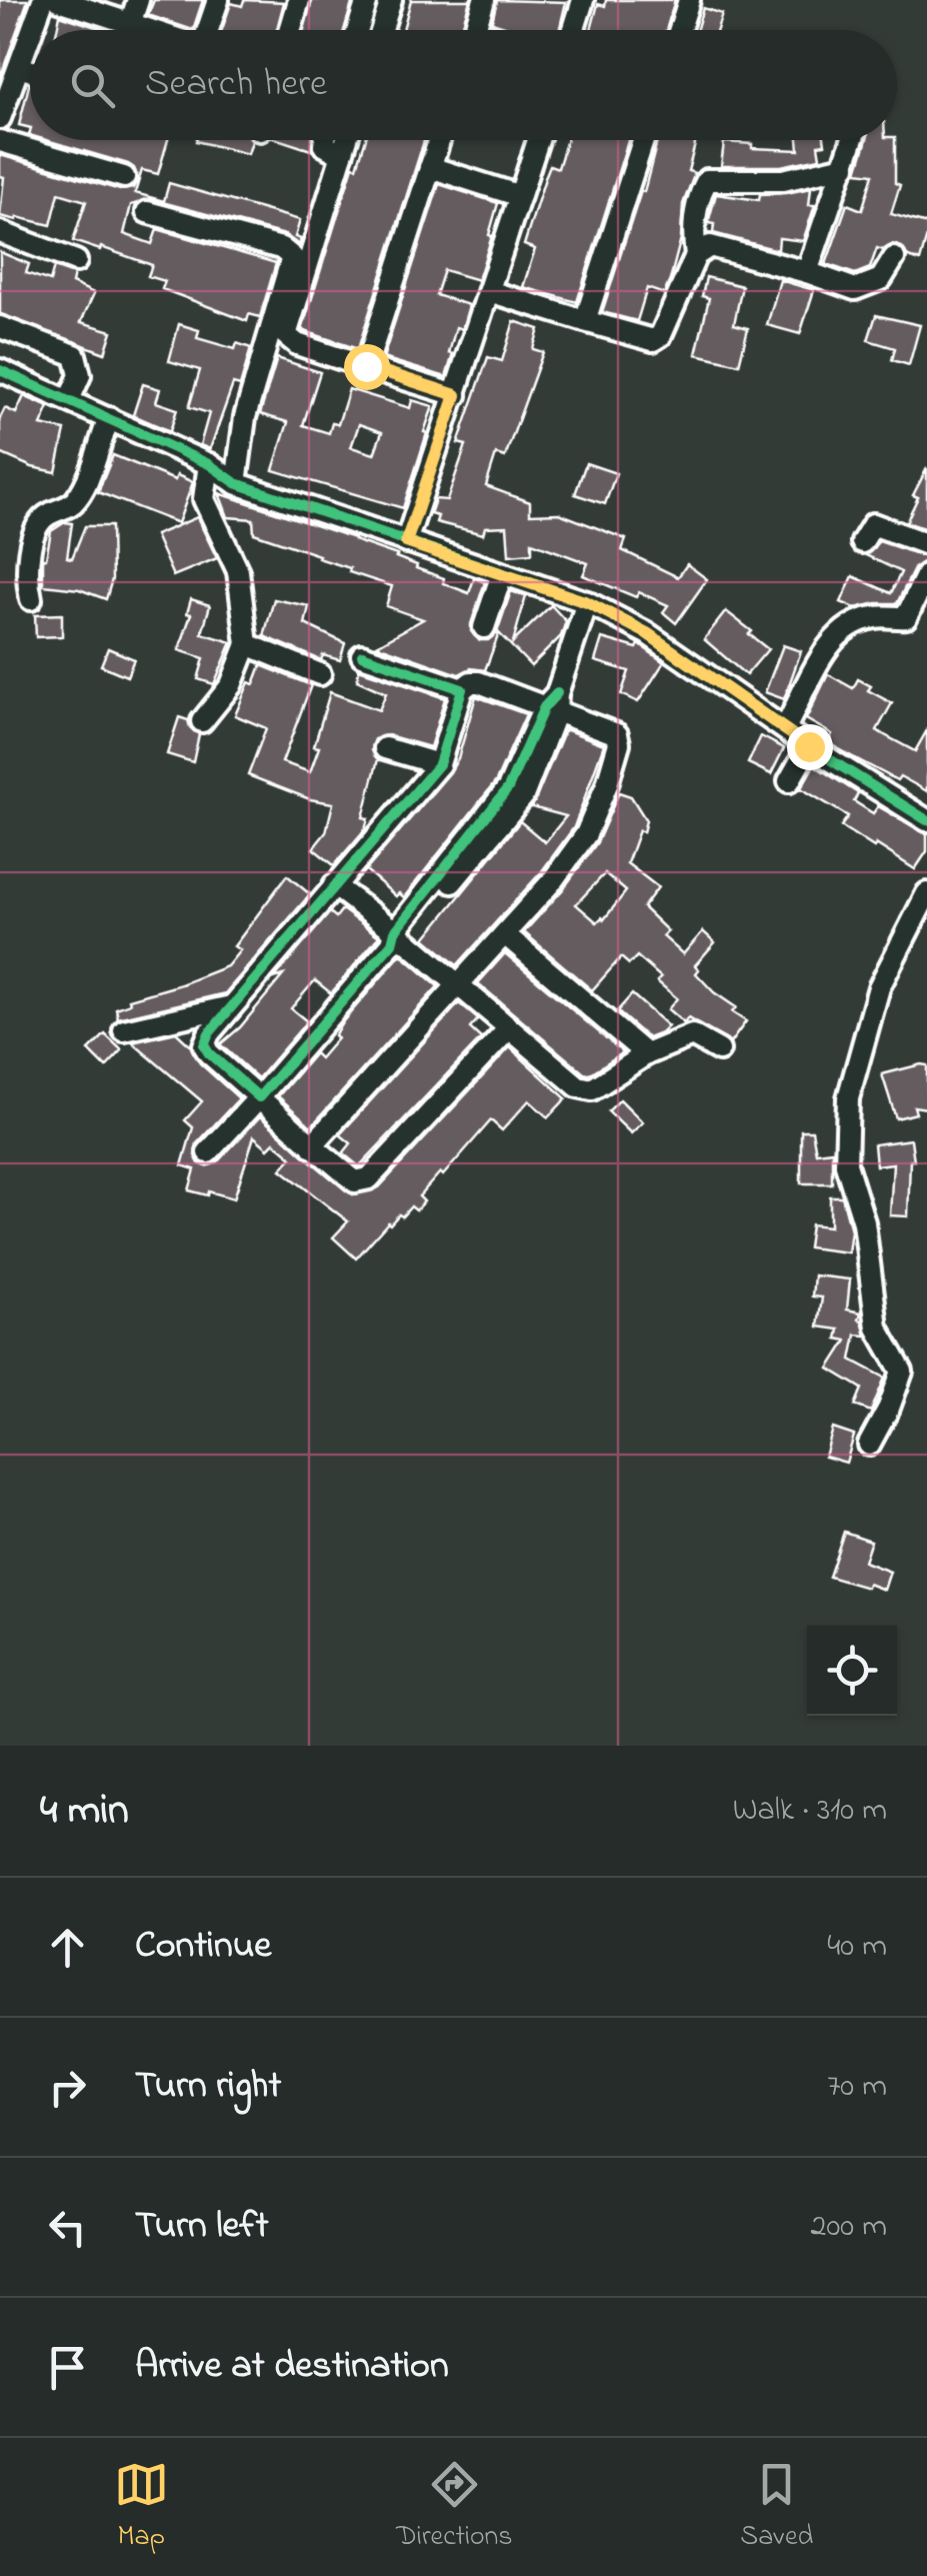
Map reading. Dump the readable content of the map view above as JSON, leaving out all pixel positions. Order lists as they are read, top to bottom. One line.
{"page":{"search":"Search here","heading":["4 min","Walk · 310 m"],"list":[["Continue","40 m"],["Turn right","70 m"],["Turn left","200 m"],"Arrive at destination"],"nav":["Map","Directions","Saved"]}}
